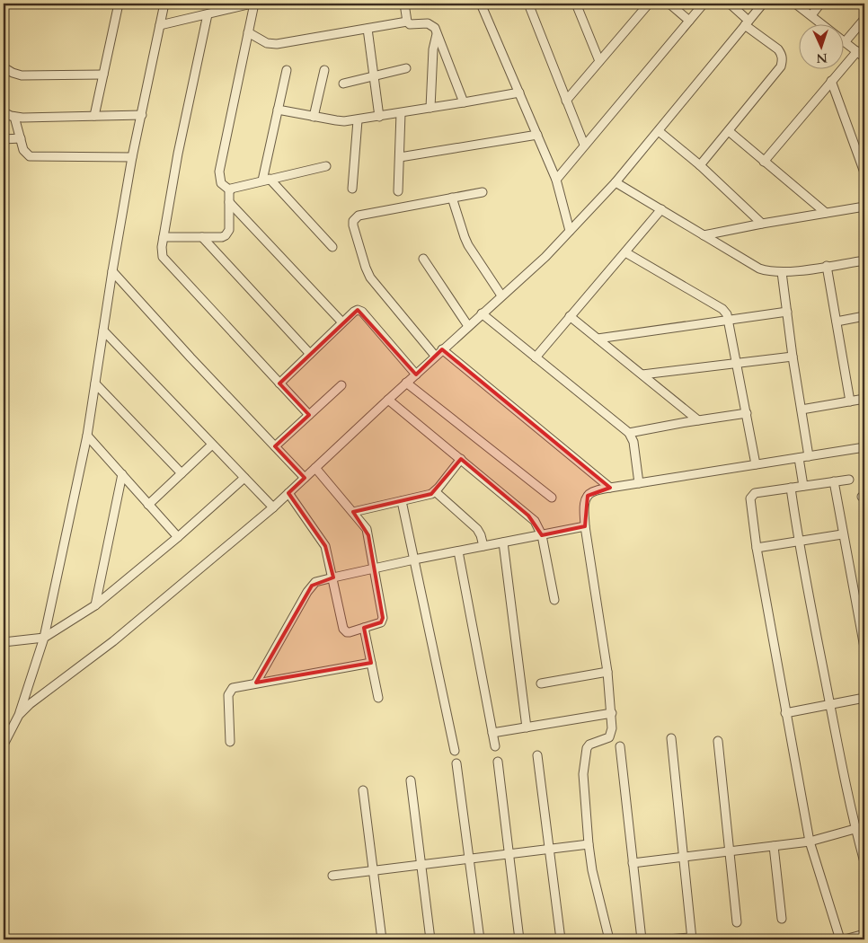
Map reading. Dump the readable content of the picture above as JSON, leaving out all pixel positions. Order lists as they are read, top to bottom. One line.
{"north":"bottom"}
